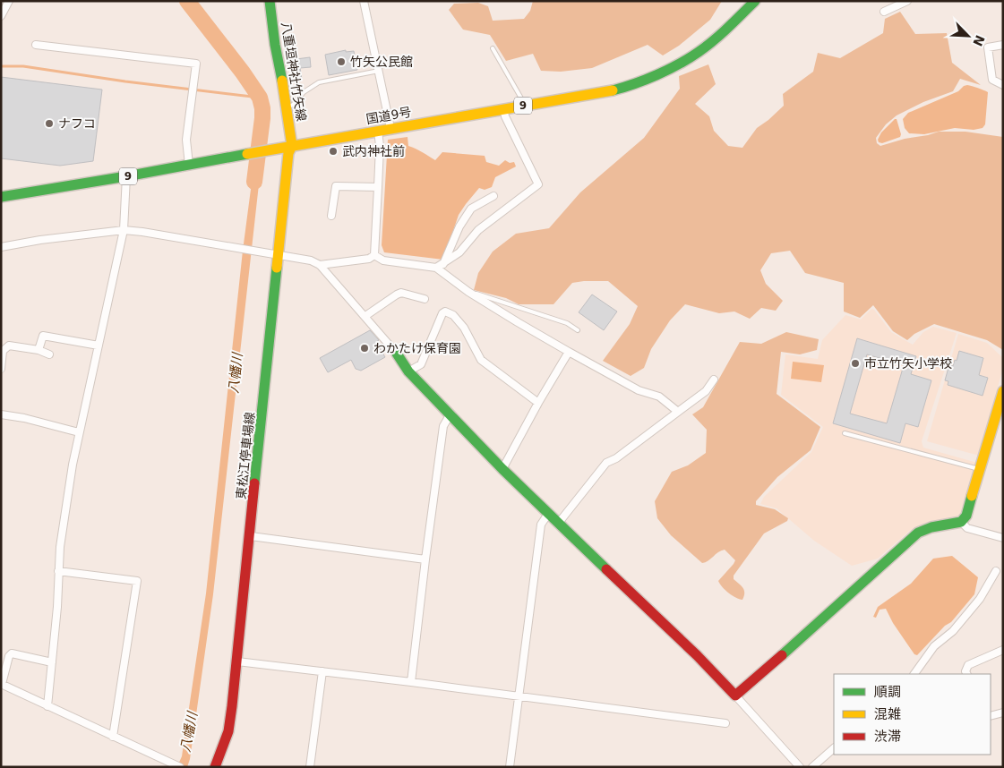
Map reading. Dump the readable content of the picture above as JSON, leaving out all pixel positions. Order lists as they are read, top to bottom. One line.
{"streets":{"main road":["八重垣神社竹矢線","9","国道9号","東松江停車場線"]},"crossings":[["八重垣神社竹矢線","国道9号"],["八重垣神社竹矢線","東松江停車場線"],["国道9号","東松江停車場線"]],"water":["八幡川"],"places":["竹矢公民館","ナフコ","武内神社前","わかたけ保育園","市立竹矢小学校"],"legend":["順調","混雑","渋滞"],"north":"bottom right"}
